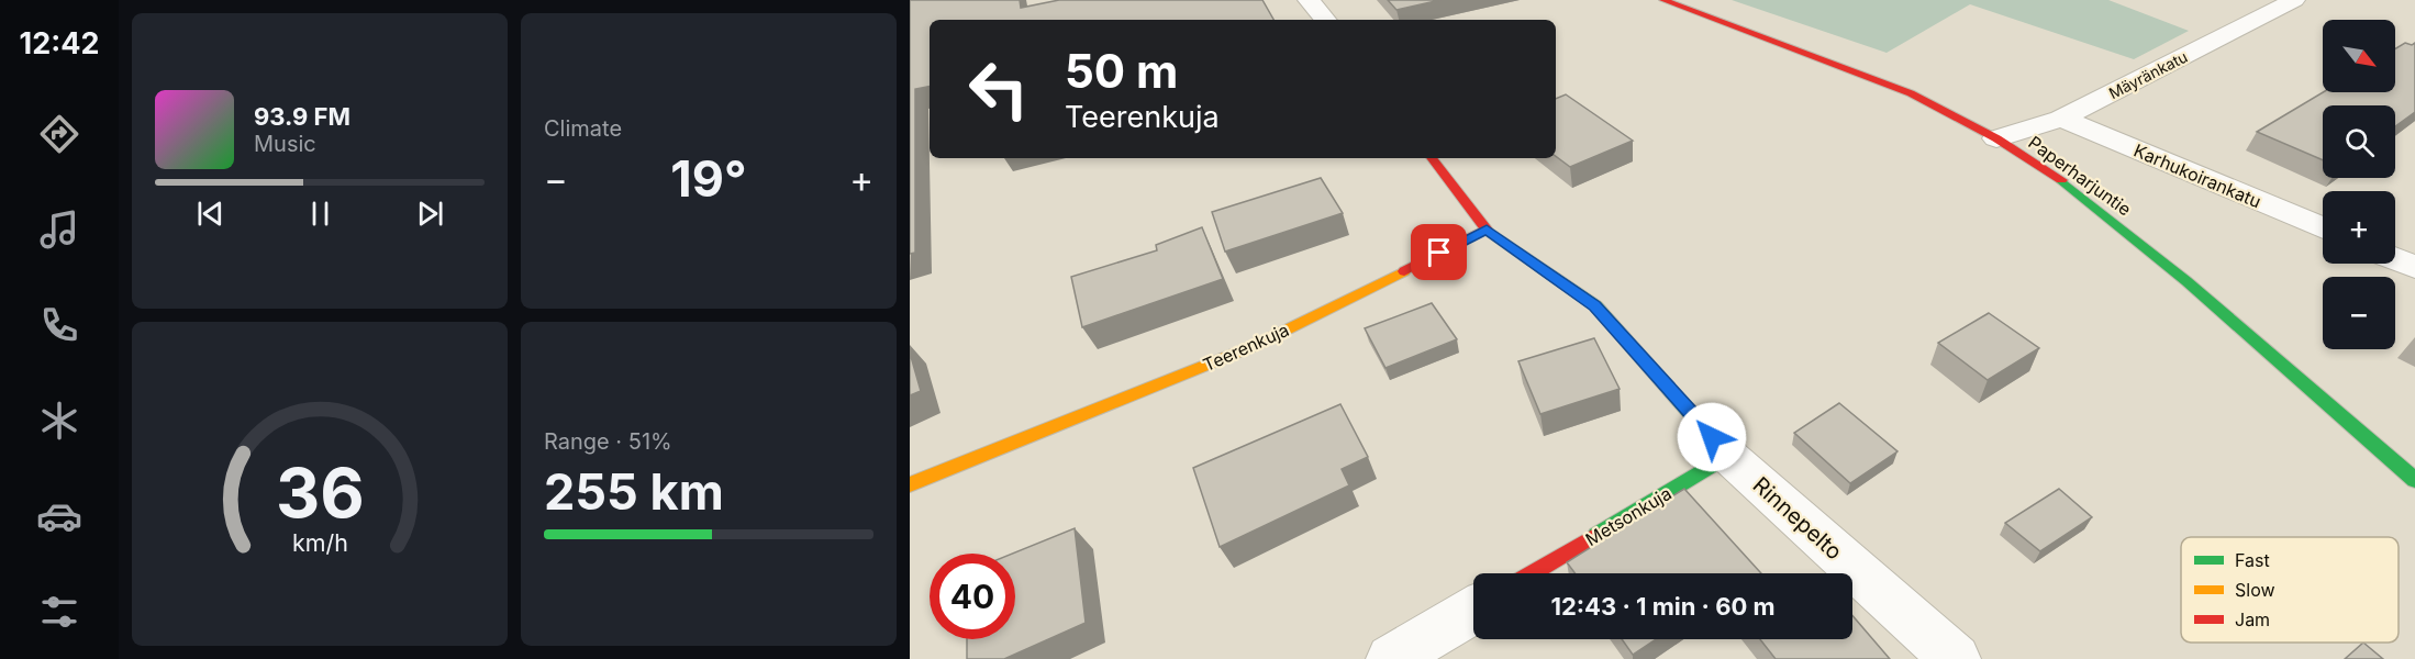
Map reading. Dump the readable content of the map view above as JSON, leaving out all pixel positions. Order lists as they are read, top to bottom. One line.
{"streets":{"street":["Mäyränkatu","Paperharjuntie","Karhukoirankatu","Teerenkuja","Metsonkuja","Rinnepelto"]},"crossings":[["Mäyränkatu","Paperharjuntie"],["Mäyränkatu","Karhukoirankatu"],["Metsonkuja","Rinnepelto"]],"legend":["Fast","Slow","Jam"],"north":"bottom right","page":{"tabs":"12:42","tile":["Climate",["Range · 51%","255 km"]],"map_buttons":["+","−"],"turn":["50 m","Teerenkuja"],"song":["93.9 FM","Music"],"heat":["−","19°","+"],"limit":"40","trip":"12:43 · 1 min · 60 m","gauge":["36","km/h"]}}
